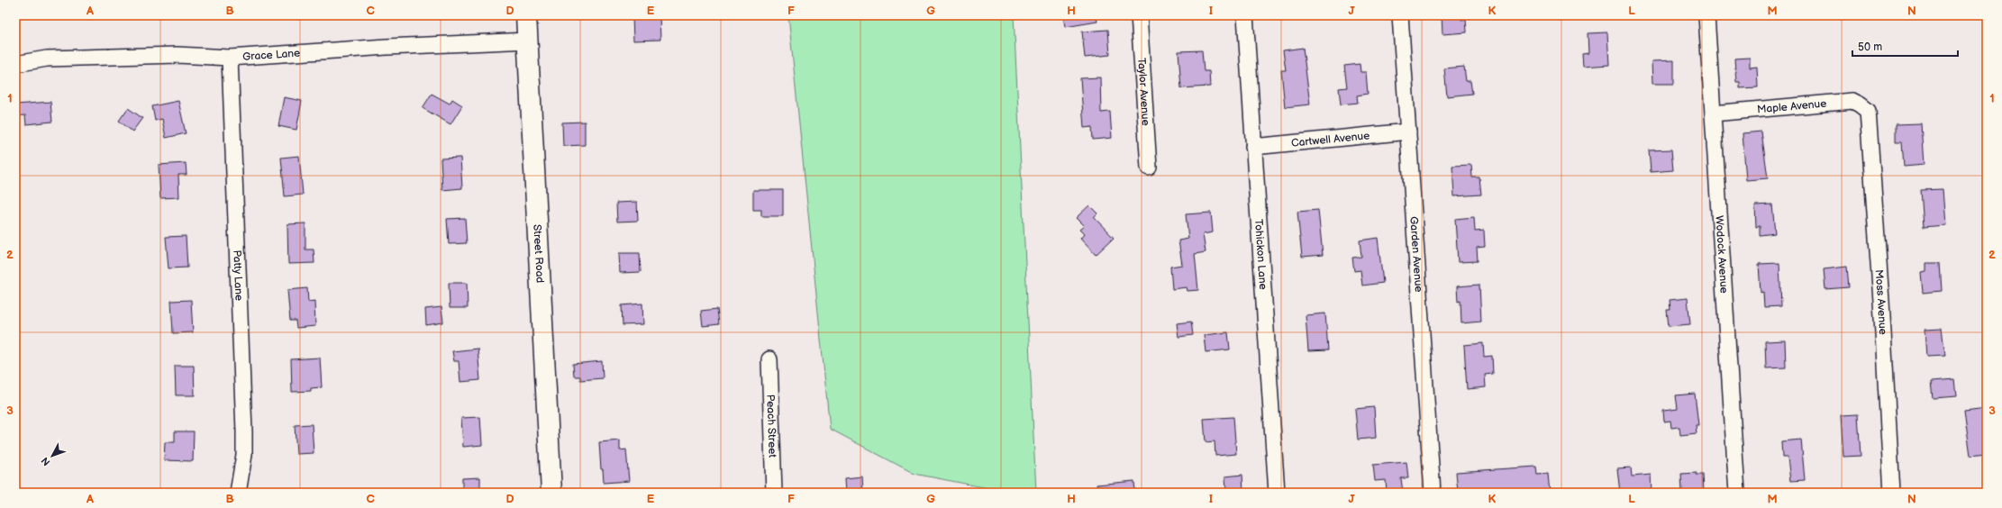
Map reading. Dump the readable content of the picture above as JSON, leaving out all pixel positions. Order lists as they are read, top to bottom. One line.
{"streets":{"main road":["Street Road"],"street":["Grace Lane","Taylor Avenue","Maple Avenue","Cartwell Avenue","Tohickon Lane","Garden Avenue","Wodock Avenue","Patty Lane","Moss Avenue","Peach Street"]},"crossings":[["Grace Lane","Street Road"],["Grace Lane","Patty Lane"],["Maple Avenue","Wodock Avenue"],["Maple Avenue","Moss Avenue"],["Cartwell Avenue","Tohickon Lane"],["Cartwell Avenue","Garden Avenue"]],"scale_bar":"50 m","north":"bottom left","grid":{"columns":["A","B","C","D","E","F","G","H","I","J","K","L","M","N"],"rows":["1","2","3"]}}
